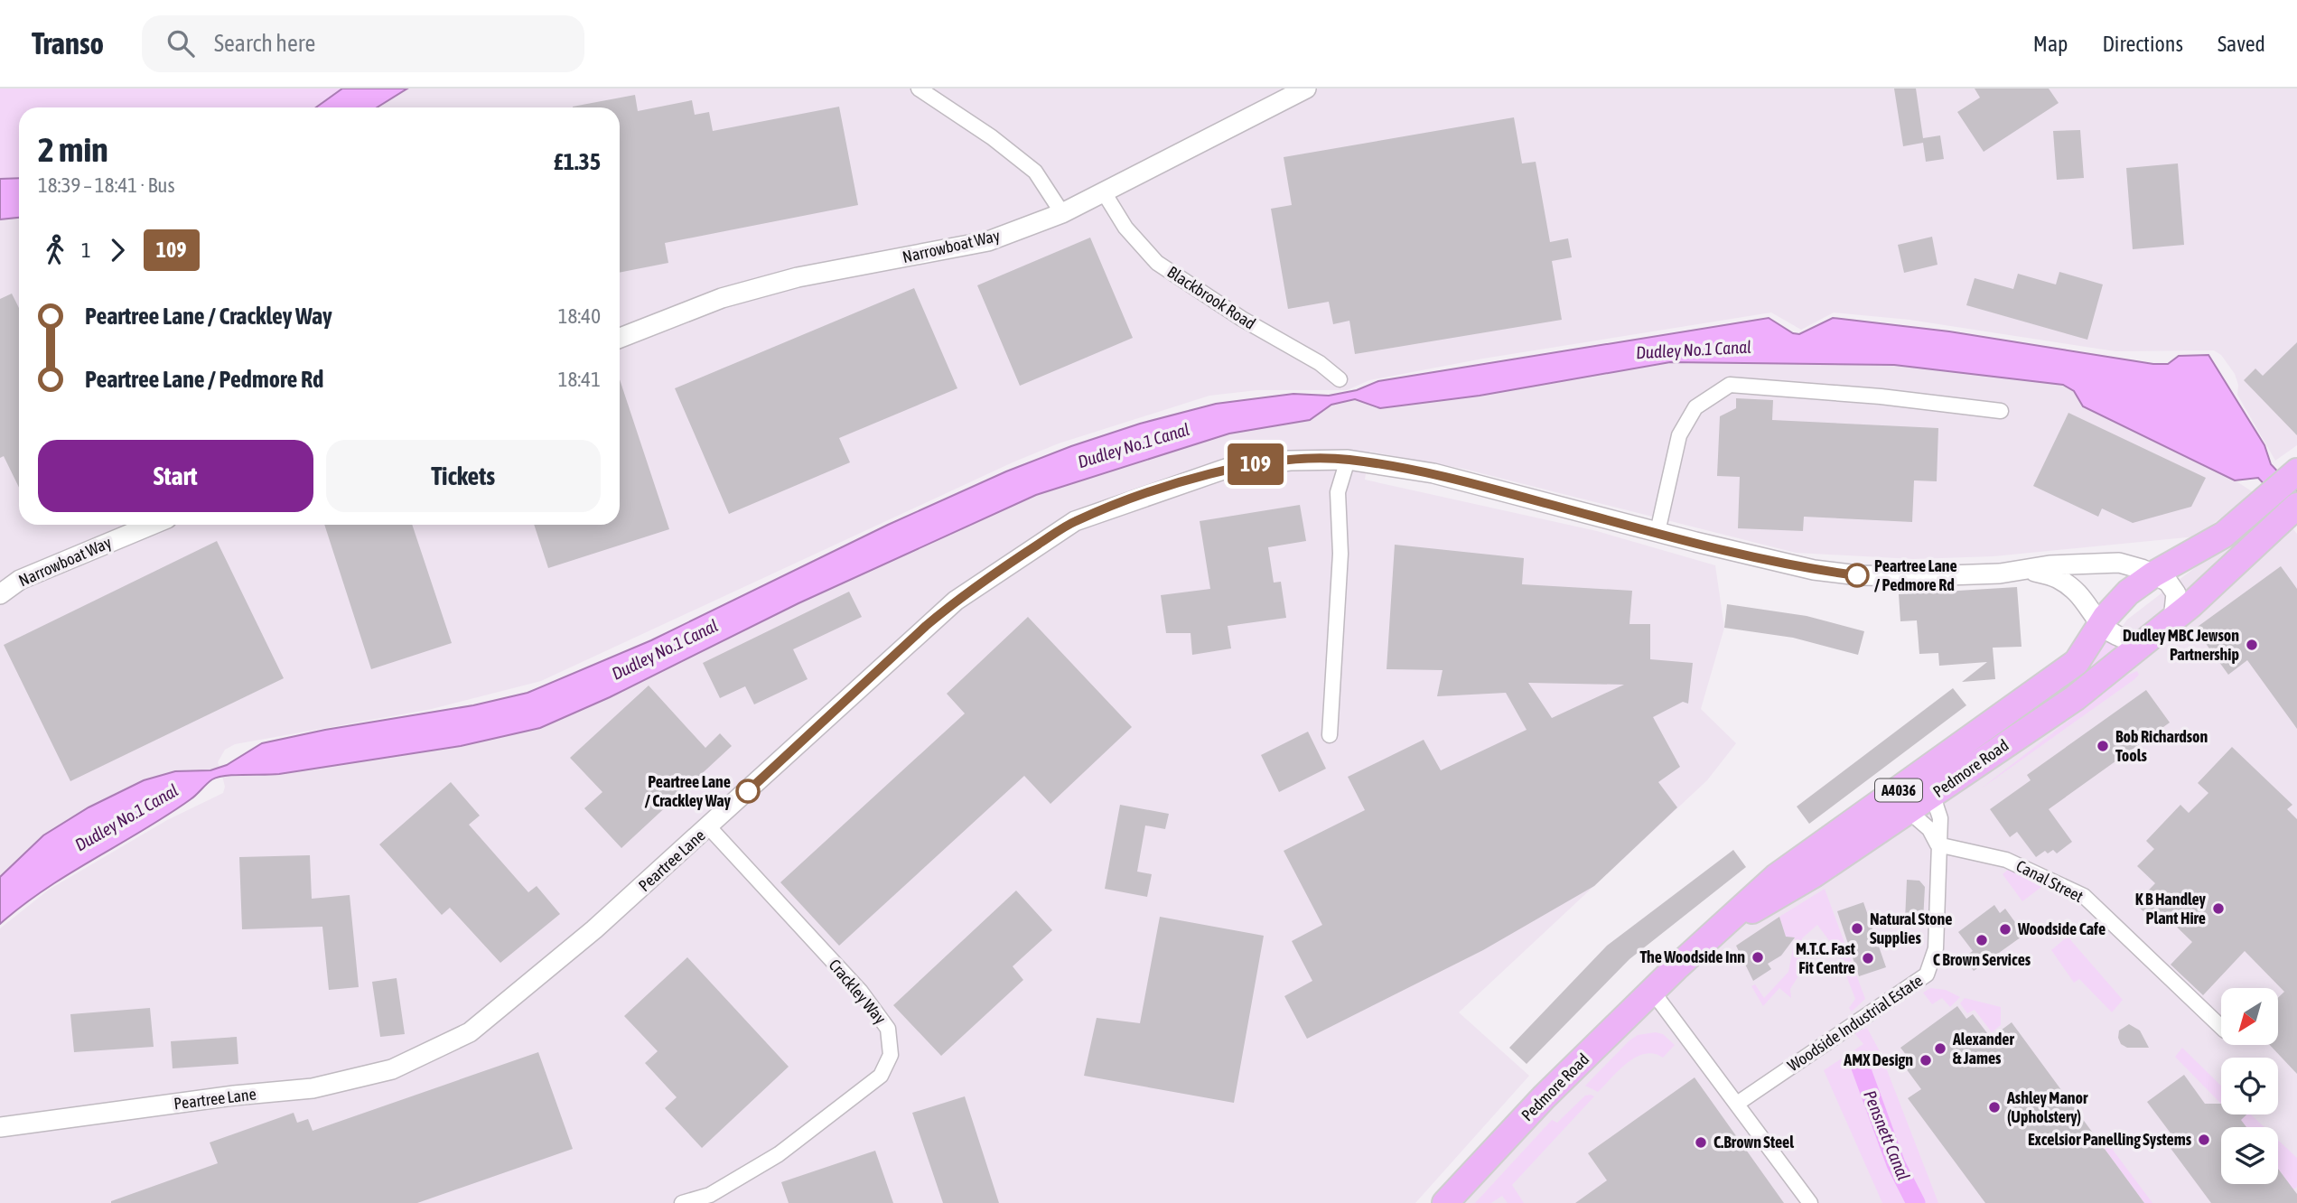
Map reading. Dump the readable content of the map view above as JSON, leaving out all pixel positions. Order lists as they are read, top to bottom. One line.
{"streets":{"highway":["Pedmore Road","A4036"],"street":["Narrowboat Way","Blackbrook Road","Peartree Lane","Canal Street","Crackley Way","Woodside Industrial Estate"]},"crossings":[["Narrowboat Way","Blackbrook Road"],["Pedmore Road","A4036"],["Pedmore Road","Peartree Lane"],["A4036","Peartree Lane"],["Peartree Lane","Crackley Way"],["Canal Street","Woodside Industrial Estate"]],"water":["Dudley No.1 Canal","Pensnett Canal"],"places":["Peartree Lane / Pedmore Rd","Dudley MBC Jewson Partnership","Bob Richardson Tools","Peartree Lane / Crackley Way","K B Handley Plant Hire","Natural Stone Supplies","Woodside Cafe","C Brown Services","The Woodside Inn","M.T.C. Fast Fit Centre","Alexander & James","AMX Design","Ashley Manor (Upholstery)","Excelsior Panelling Systems","C.Brown Steel"],"lines":["bus line 109"],"north":"bottom left","page":{"header":"Transo","search":"Search here","nav":["Map","Directions","Saved"],"on_map":"109","heading":["2 min","18:39 – 18:41 · Bus","£1.35"],"legs":["1","109"],"list":[{"name":"Peartree Lane / Crackley Way","value":"18:40"},{"name":"Peartree Lane / Pedmore Rd","value":"18:41"}],"buttons":["Start","Tickets"]}}
